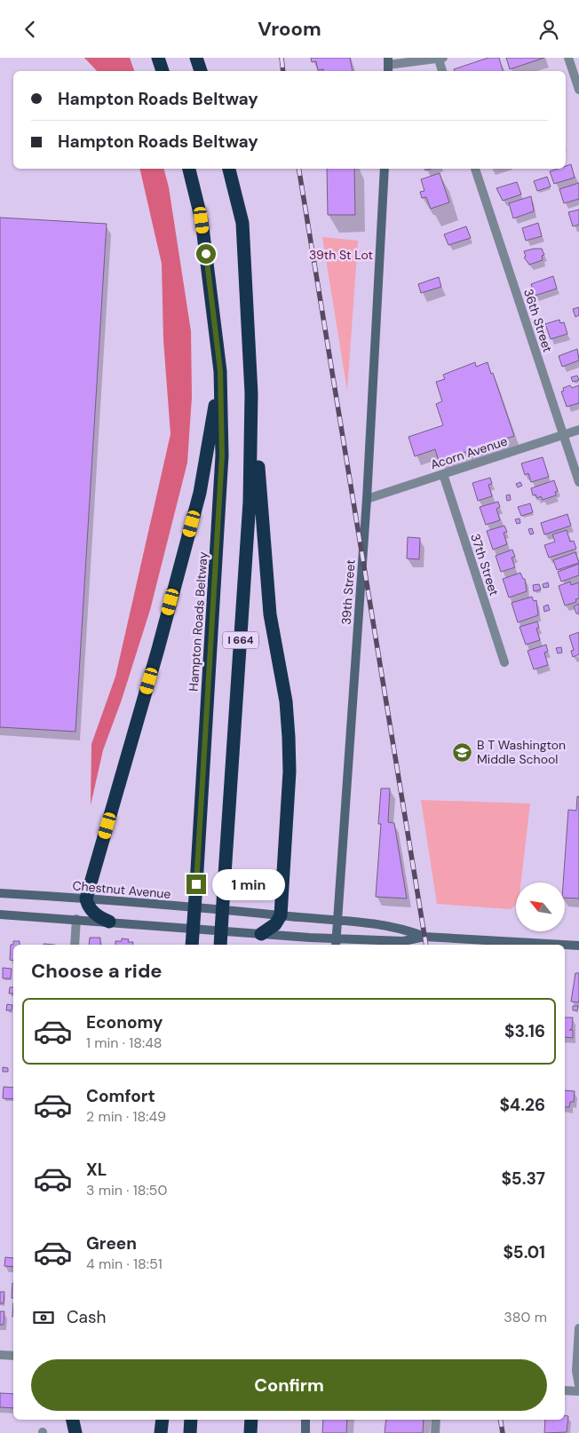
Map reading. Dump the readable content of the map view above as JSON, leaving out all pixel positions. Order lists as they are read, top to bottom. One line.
{"streets":{"highway":["Hampton Roads Beltway","I 664"],"main road":["39th Street","Chestnut Avenue"],"street":["36th Street","Acorn Avenue","37th Street"]},"crossings":[["36th Street","Acorn Avenue"],["Acorn Avenue","37th Street"],["Acorn Avenue","39th Street"],["39th Street","Chestnut Avenue"]],"parks":["39th St Lot"],"places":{"school or university":["B T Washington Middle School"]},"north":"top left","page":{"header":"Vroom","banner":["Hampton Roads Beltway","Hampton Roads Beltway"],"bubble":"1 min","heading":"Choose a ride","list":[{"name":"Economy","note":"1 min · 18:48","value":"$3.16"},{"name":"Comfort","note":"2 min · 18:49","value":"$4.26"},{"name":"XL","note":"3 min · 18:50","value":"$5.37"},{"name":"Green","note":"4 min · 18:51","value":"$5.01"}],"pay":["Cash","380 m"],"buttons":"Confirm"}}
